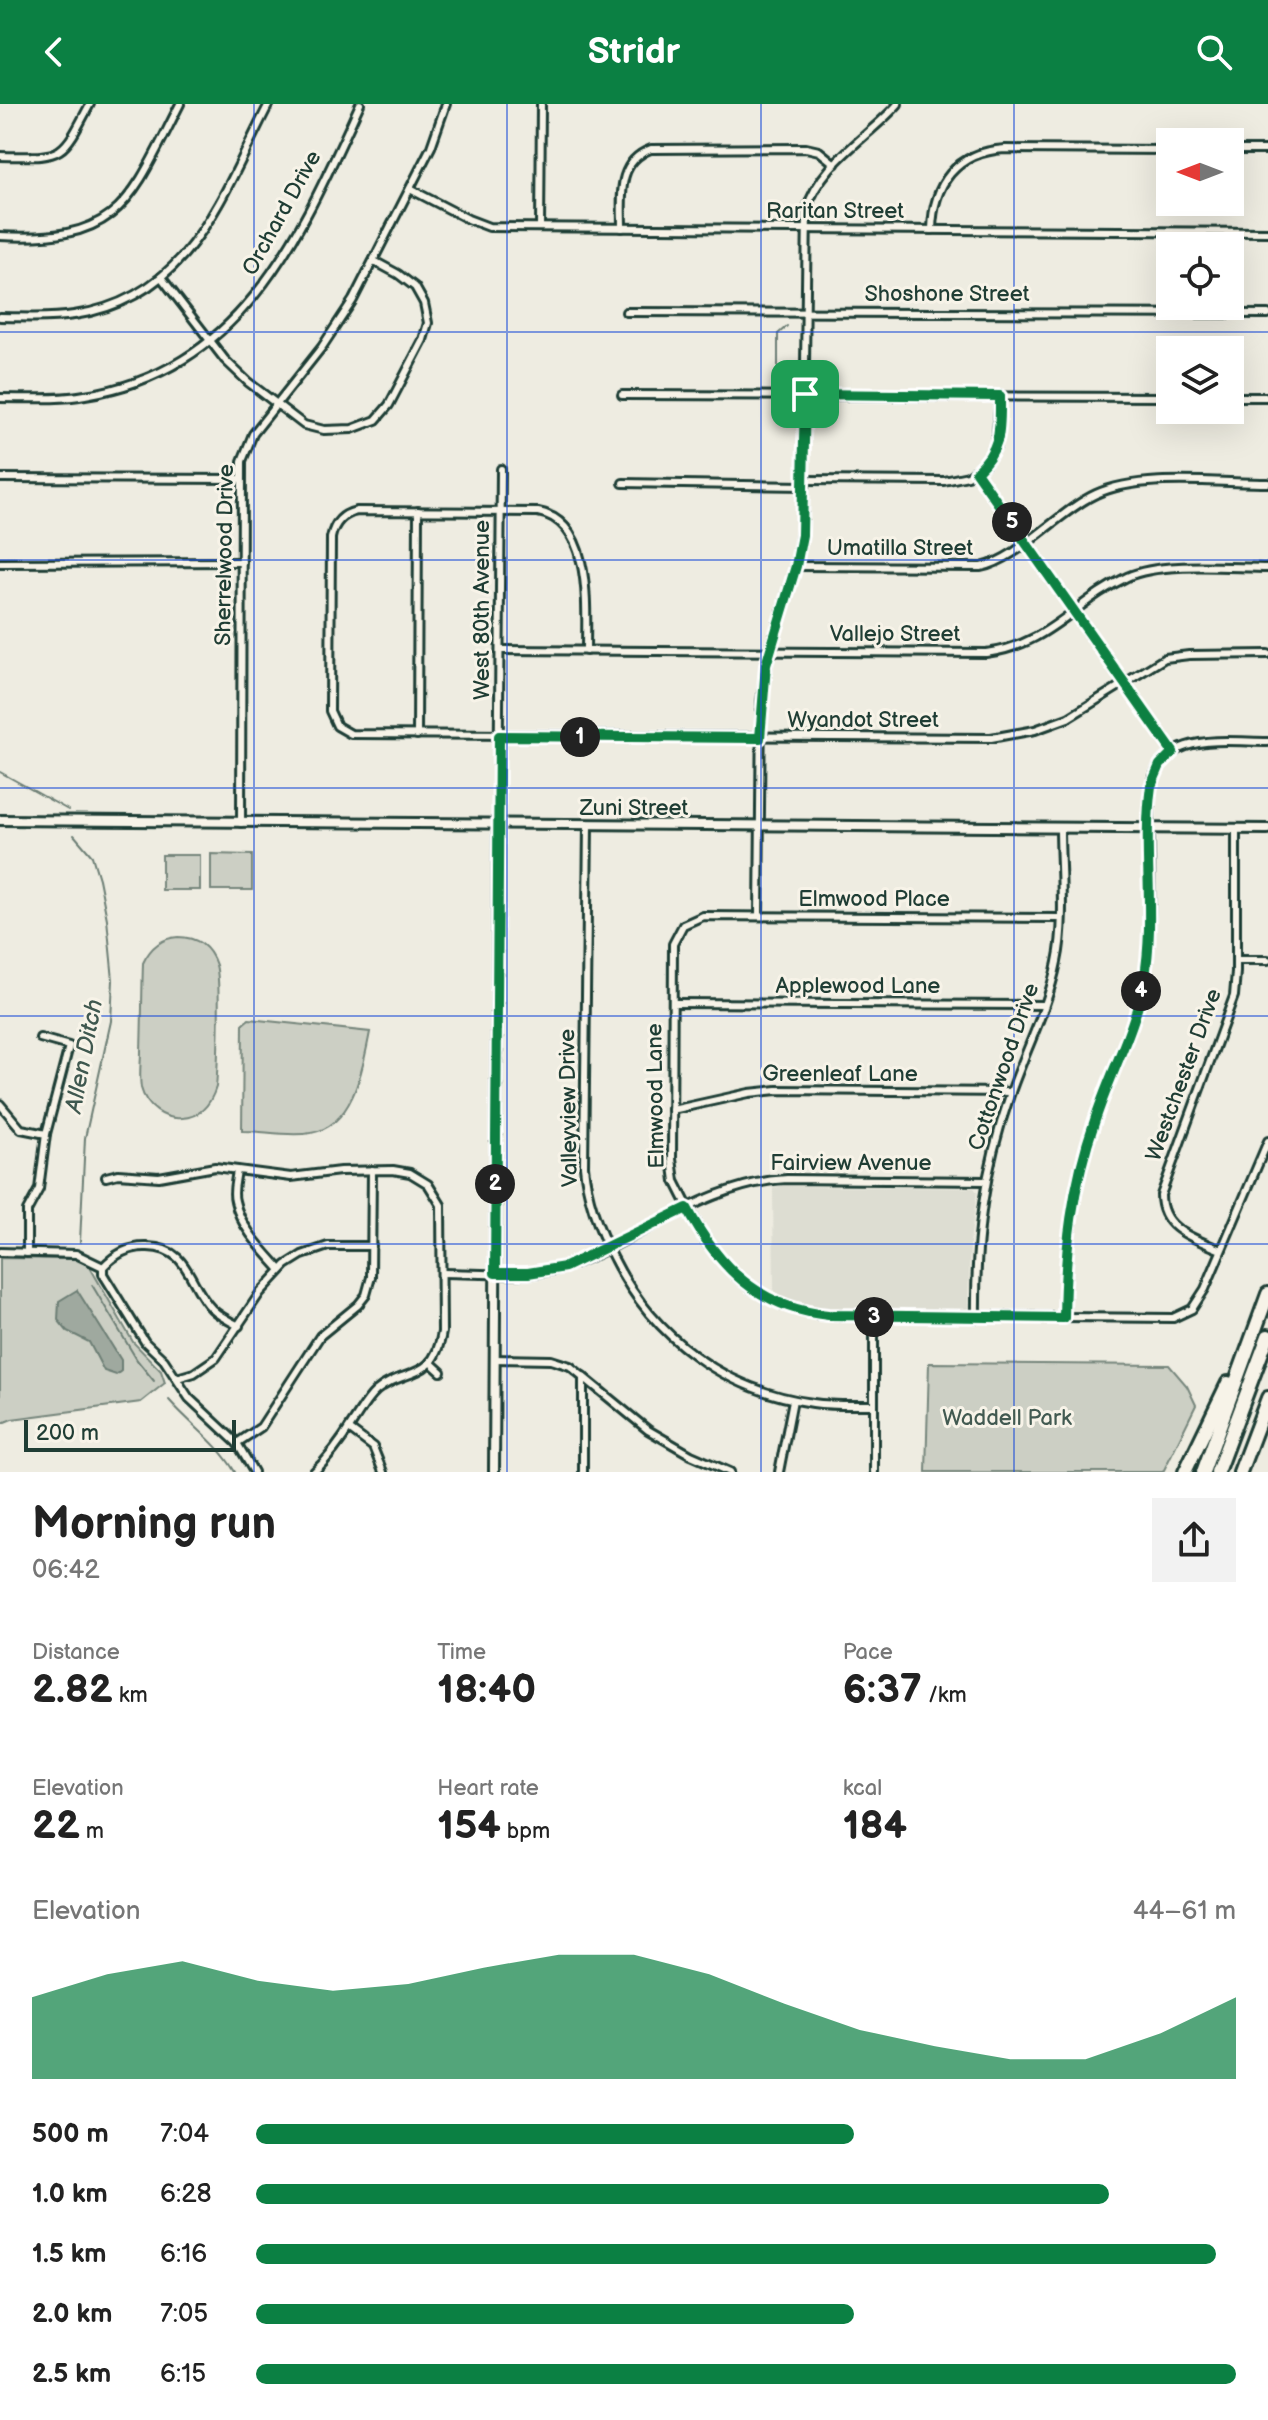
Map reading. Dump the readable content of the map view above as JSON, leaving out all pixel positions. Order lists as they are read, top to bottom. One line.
{"streets":{"street":["Raritan Street","Orchard Drive","Shoshone Street","Umatilla Street","Sherrelwood Drive","West 80th Avenue","Vallejo Street","Wyandot Street","Zuni Street","Elmwood Place","Applewood Lane","Cottonwood Drive","Greenleaf Lane","Westchester Drive","Elmwood Lane","Valleyview Drive","Fairview Avenue"]},"crossings":[["Raritan Street","Sherrelwood Drive"],["Sherrelwood Drive","Zuni Street"],["West 80th Avenue","Vallejo Street"],["West 80th Avenue","Wyandot Street"],["West 80th Avenue","Zuni Street"],["West 80th Avenue","Fairview Avenue"],["Zuni Street","Cottonwood Drive"],["Zuni Street","Westchester Drive"],["Zuni Street","Valleyview Drive"],["Elmwood Place","Cottonwood Drive"],["Elmwood Place","Elmwood Lane"],["Applewood Lane","Cottonwood Drive"],["Applewood Lane","Elmwood Lane"],["Cottonwood Drive","Greenleaf Lane"],["Cottonwood Drive","Elmwood Lane"],["Cottonwood Drive","Fairview Avenue"],["Greenleaf Lane","Elmwood Lane"],["Westchester Drive","Elmwood Lane"],["Elmwood Lane","Fairview Avenue"],["Valleyview Drive","Fairview Avenue"]],"water":["Allen Ditch"],"parks":["Waddell Park"],"scale_bar":"200 m","north":"left","page":{"header":"Stridr","pins":["5","1","4","2","3"],"scale":"200 m","heading":["Morning run","06:42"],"stats":[["Distance","2.82 km"],["Time","18:40"],["Pace","6:37 /km"],["Elevation","22 m"],["Heart rate","154 bpm"],["kcal","184"]],"chart":["Elevation","44–61 m"],"list":[{"name":"500 m","note":"7:04"},{"name":"1.0 km","note":"6:28"},{"name":"1.5 km","note":"6:16"},{"name":"2.0 km","note":"7:05"},{"name":"2.5 km","note":"6:15"}]}}
